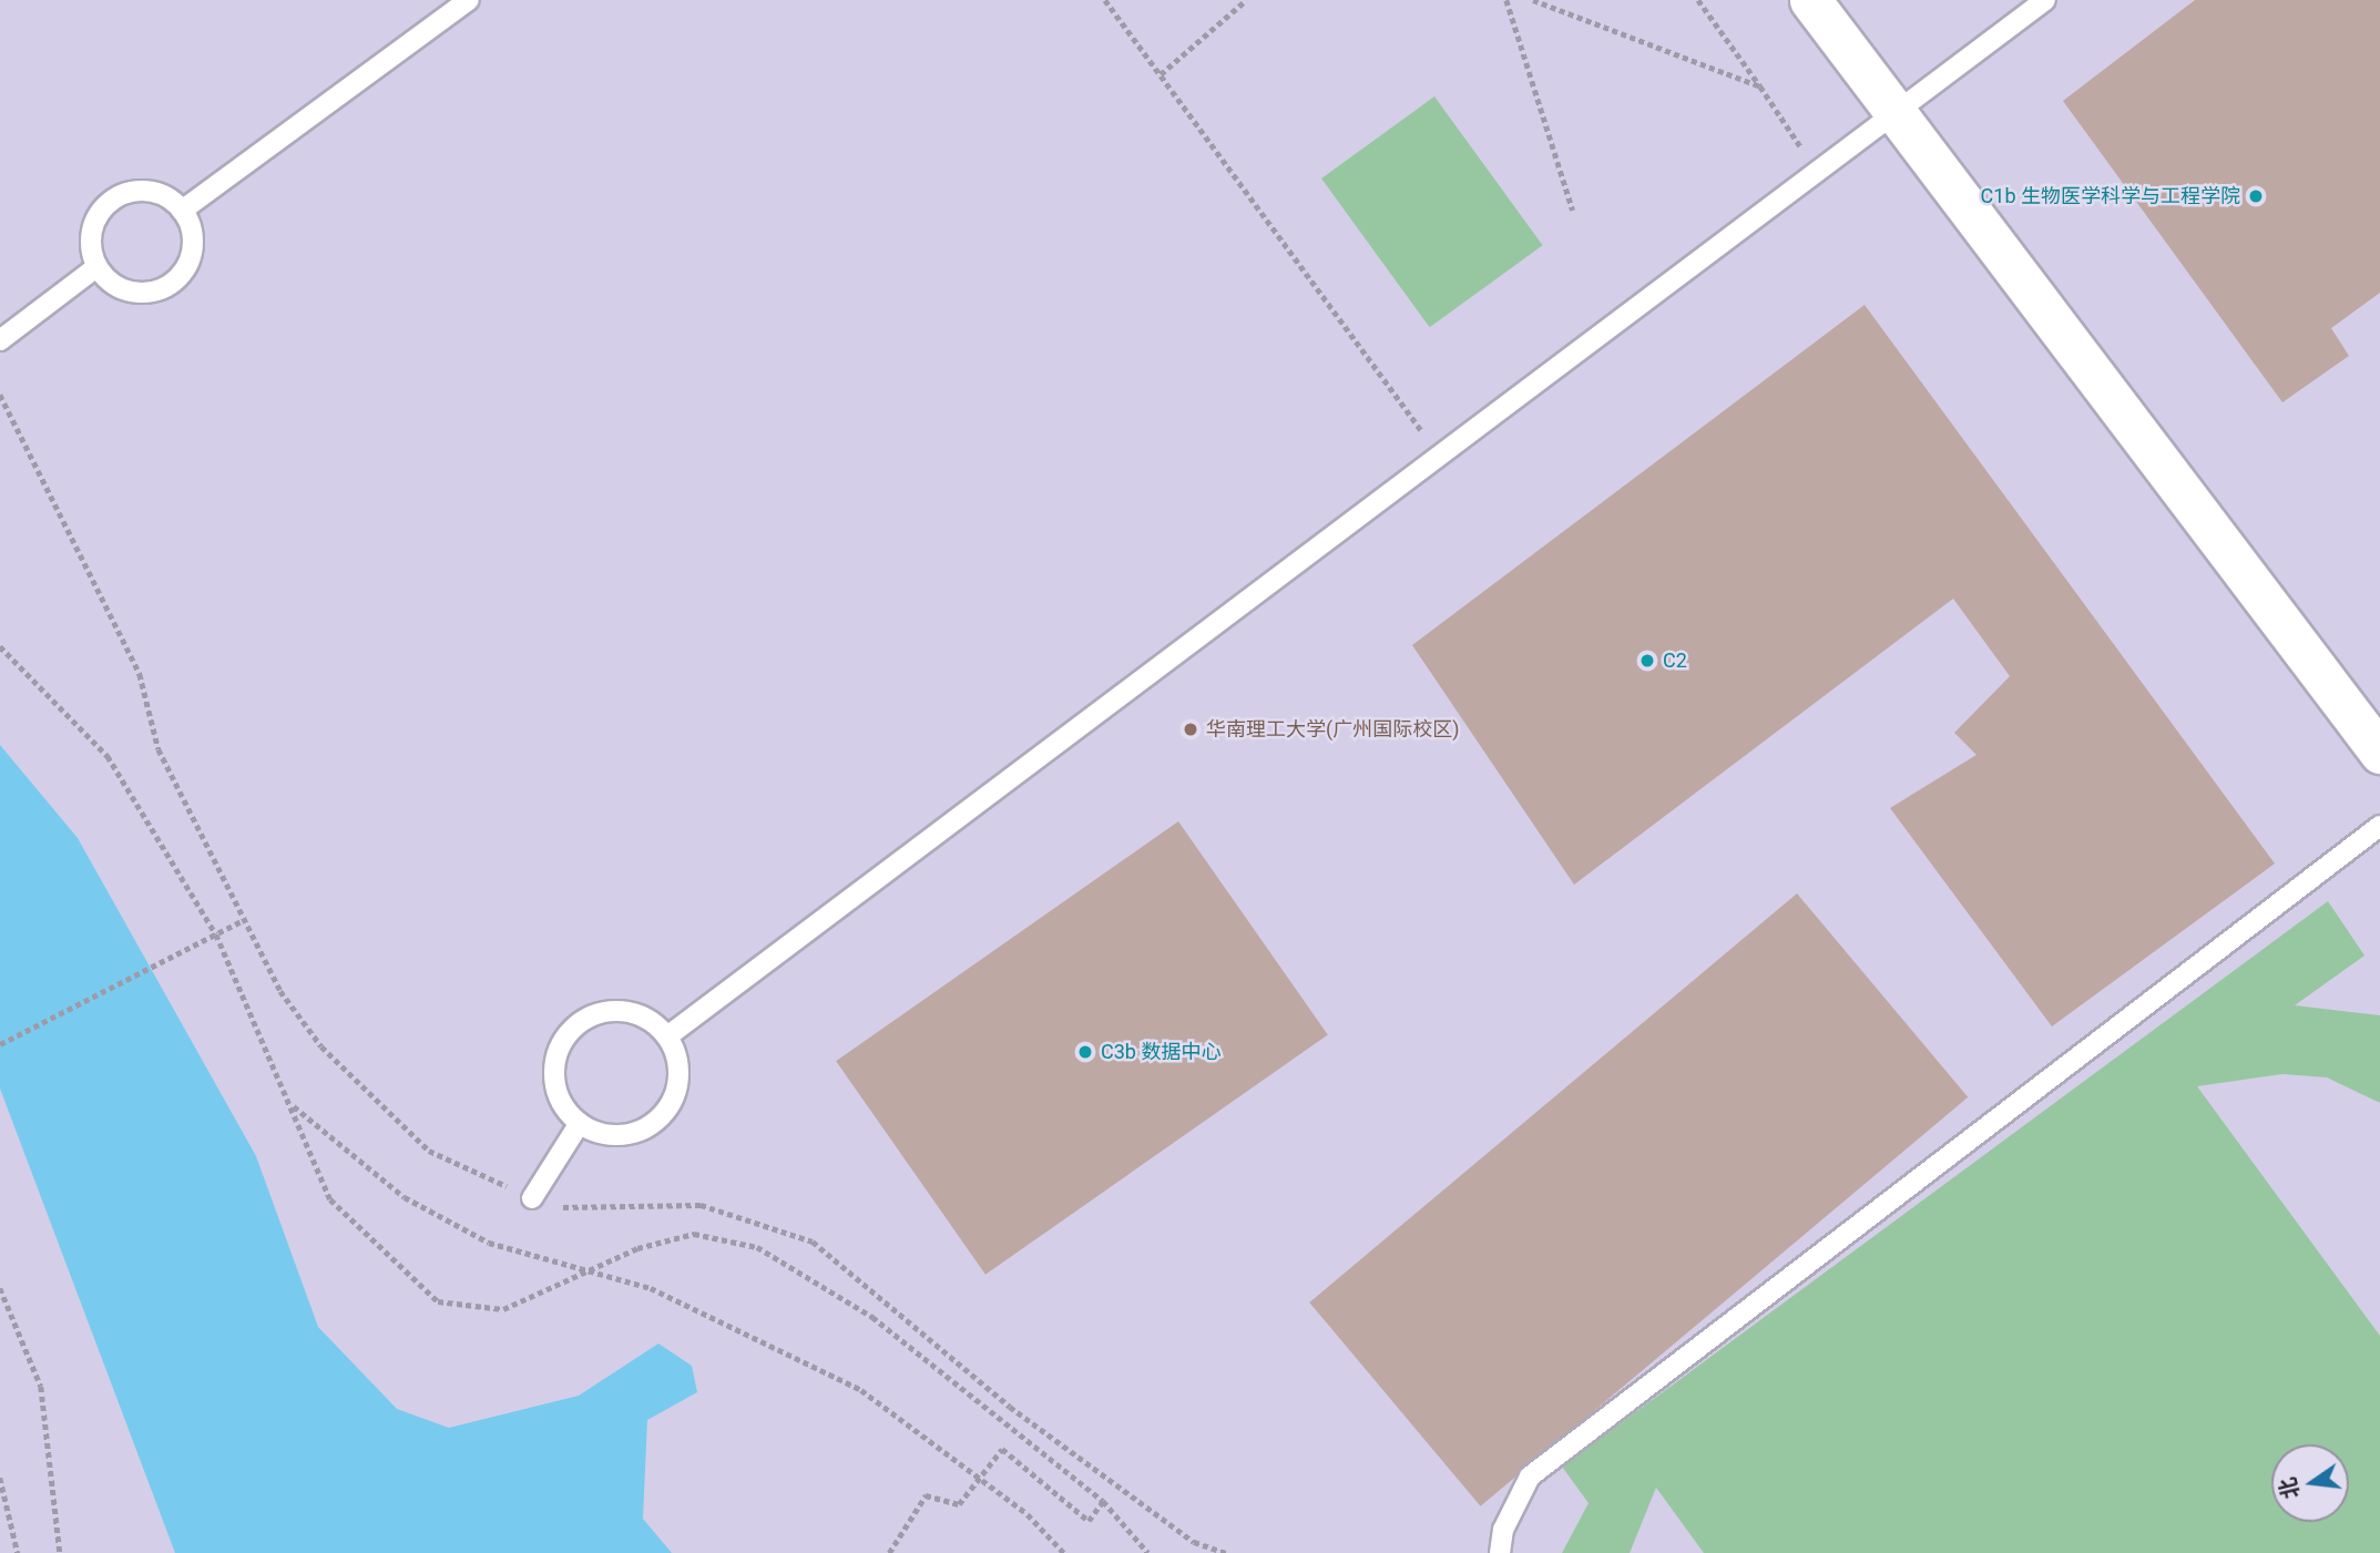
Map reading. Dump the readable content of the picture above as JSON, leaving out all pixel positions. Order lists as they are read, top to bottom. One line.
{"places":["C1b 生物医学科学与工程学院","C2","华南理工大学(广州国际校区)","C3b 数据中心"],"north":"left"}
